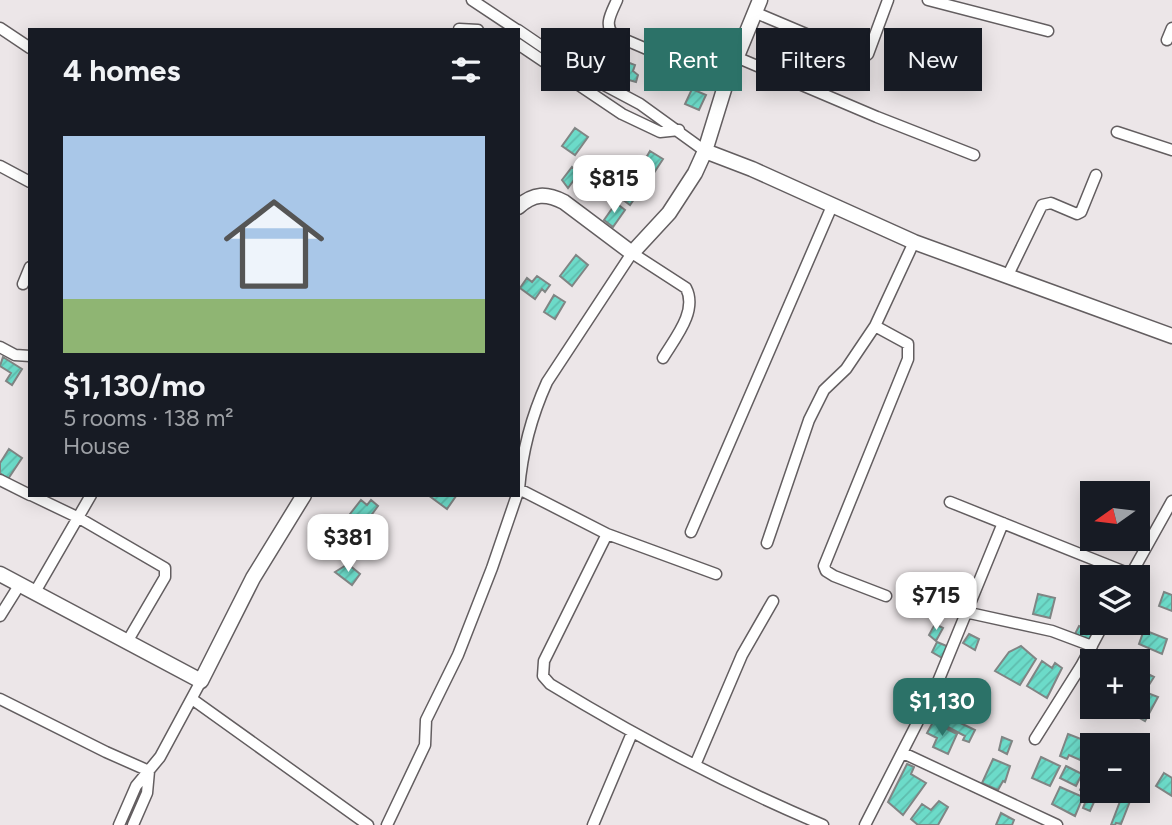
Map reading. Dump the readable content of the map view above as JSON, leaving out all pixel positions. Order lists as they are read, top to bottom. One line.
{"north":"left","page":{"chip":["Buy","Rent","Filters","New"],"heading":"4 homes","list":[{"name":"$1,130/mo","note":"5 rooms · 138 m² · House"}],"price":["$815","$381","$715","$1,130"],"map_buttons":["+","−"]}}
